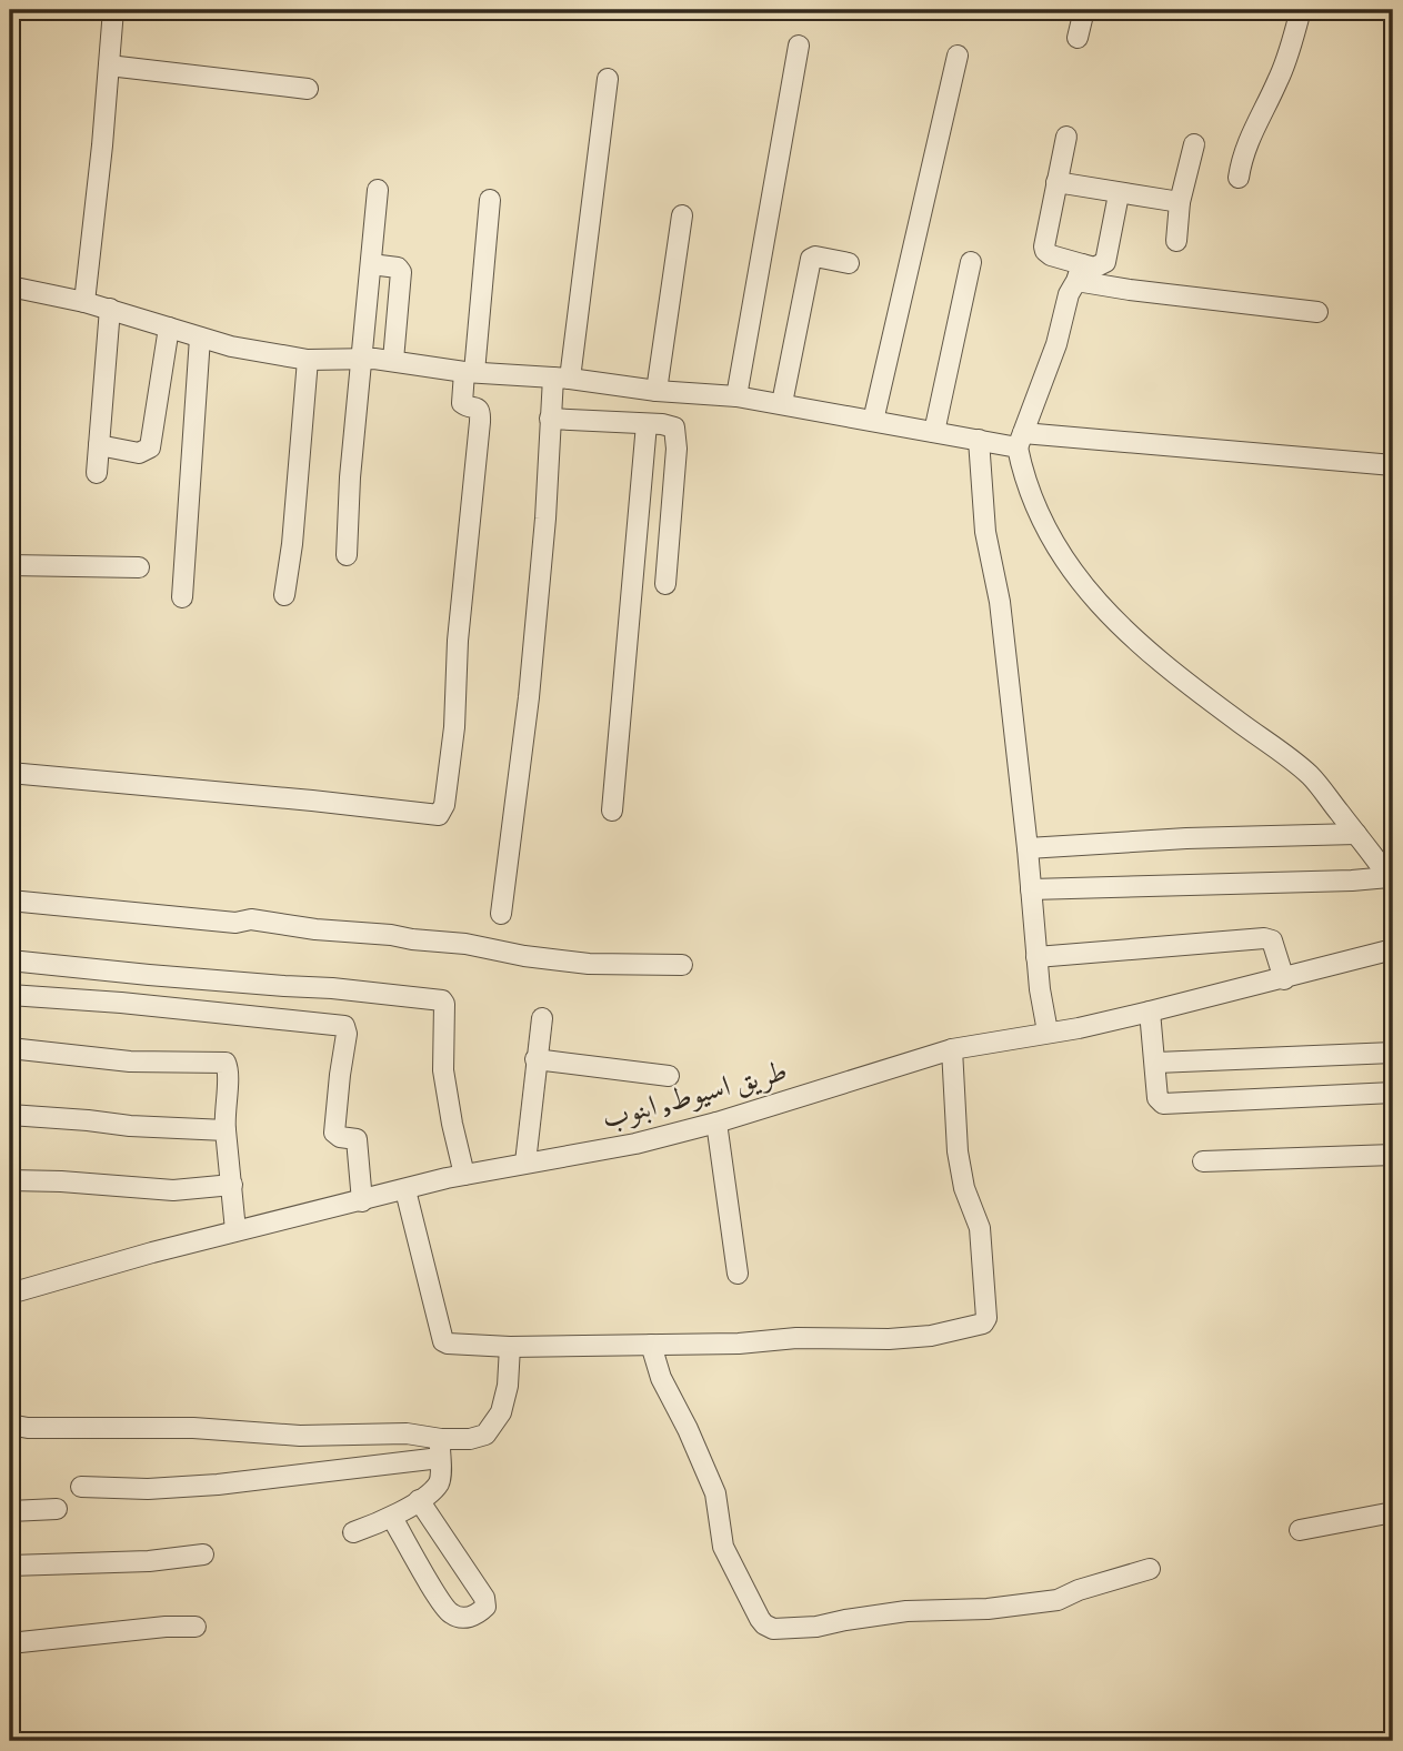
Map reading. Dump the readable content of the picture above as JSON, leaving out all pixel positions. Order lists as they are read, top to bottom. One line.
{"streets":{"street":["طريق اسيوط, ابنوب"]}}
